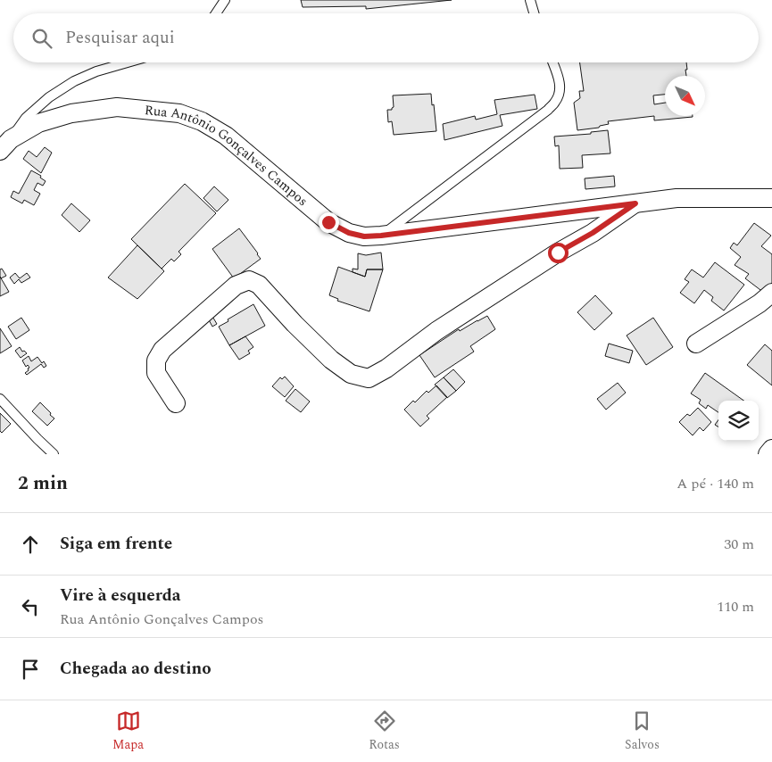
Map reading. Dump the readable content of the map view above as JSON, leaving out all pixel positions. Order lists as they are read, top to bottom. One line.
{"streets":{"street":["Rua Antônio Gonçalves Campos"]},"north":"bottom right","page":{"search":"Pesquisar aqui","heading":["2 min","A pé · 140 m"],"list":[["Siga em frente","30 m"],["Vire à esquerda","Rua Antônio Gonçalves Campos","110 m"],"Chegada ao destino"],"nav":["Mapa","Rotas","Salvos"]}}
